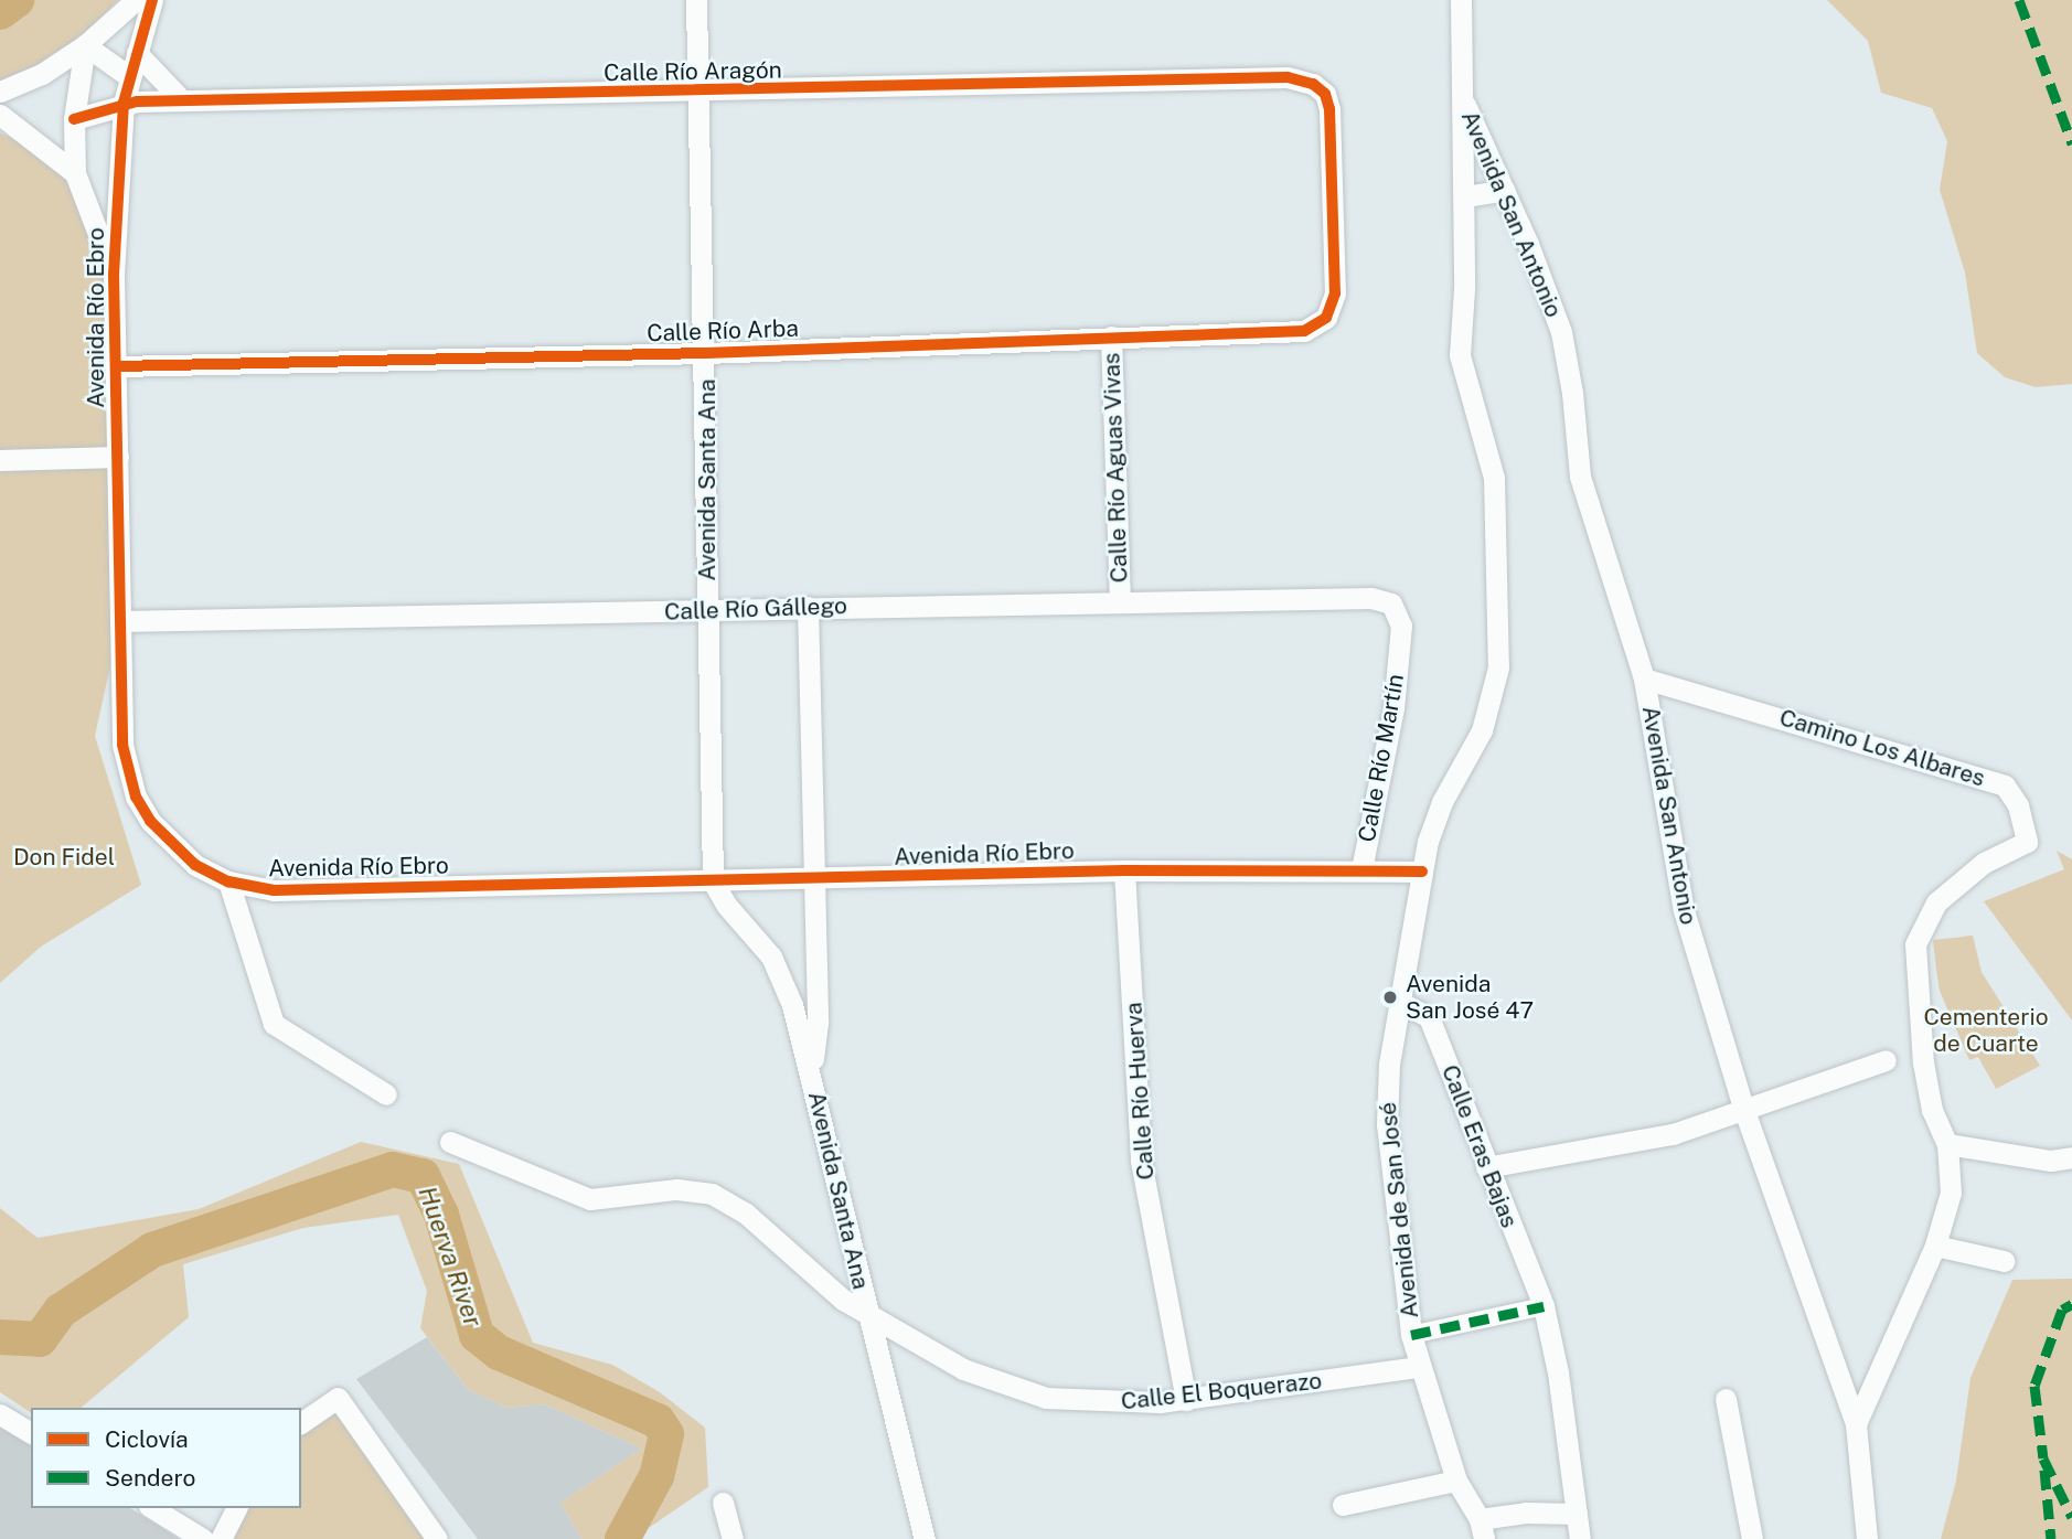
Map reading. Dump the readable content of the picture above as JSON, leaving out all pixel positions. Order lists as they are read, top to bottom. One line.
{"streets":{"street":["Calle Río Aragón","Avenida San Antonio","Avenida Río Ebro","Calle Río Arba","Calle Río Aguas Vivas","Avenida Santa Ana","Calle Río Gállego","Camino Los Albares","Calle Río Martín","Calle Río Huerva","Calle Eras Bajas","Avenida de San José","Calle El Boquerazo"]},"crossings":[["Calle Río Aragón","Avenida Río Ebro"],["Calle Río Aragón","Calle Río Arba"],["Calle Río Aragón","Avenida Santa Ana"],["Avenida San Antonio","Camino Los Albares"],["Avenida San Antonio","Avenida de San José"],["Avenida Río Ebro","Calle Río Arba"],["Avenida Río Ebro","Avenida Santa Ana"],["Avenida Río Ebro","Calle Río Gállego"],["Avenida Río Ebro","Calle Río Martín"],["Avenida Río Ebro","Calle Río Huerva"],["Avenida Río Ebro","Avenida de San José"],["Calle Río Arba","Calle Río Aguas Vivas"],["Calle Río Arba","Avenida Santa Ana"],["Calle Río Aguas Vivas","Calle Río Gállego"],["Avenida Santa Ana","Calle Río Gállego"],["Avenida Santa Ana","Calle El Boquerazo"],["Calle Río Gállego","Calle Río Martín"],["Calle Río Huerva","Calle El Boquerazo"],["Calle Eras Bajas","Avenida de San José"],["Avenida de San José","Calle El Boquerazo"]],"water":["Huerva River"],"parks":["Don Fidel","Cementerio de Cuarte"],"places":["Avenida San José 47"],"legend":["Ciclovía","Sendero"]}
